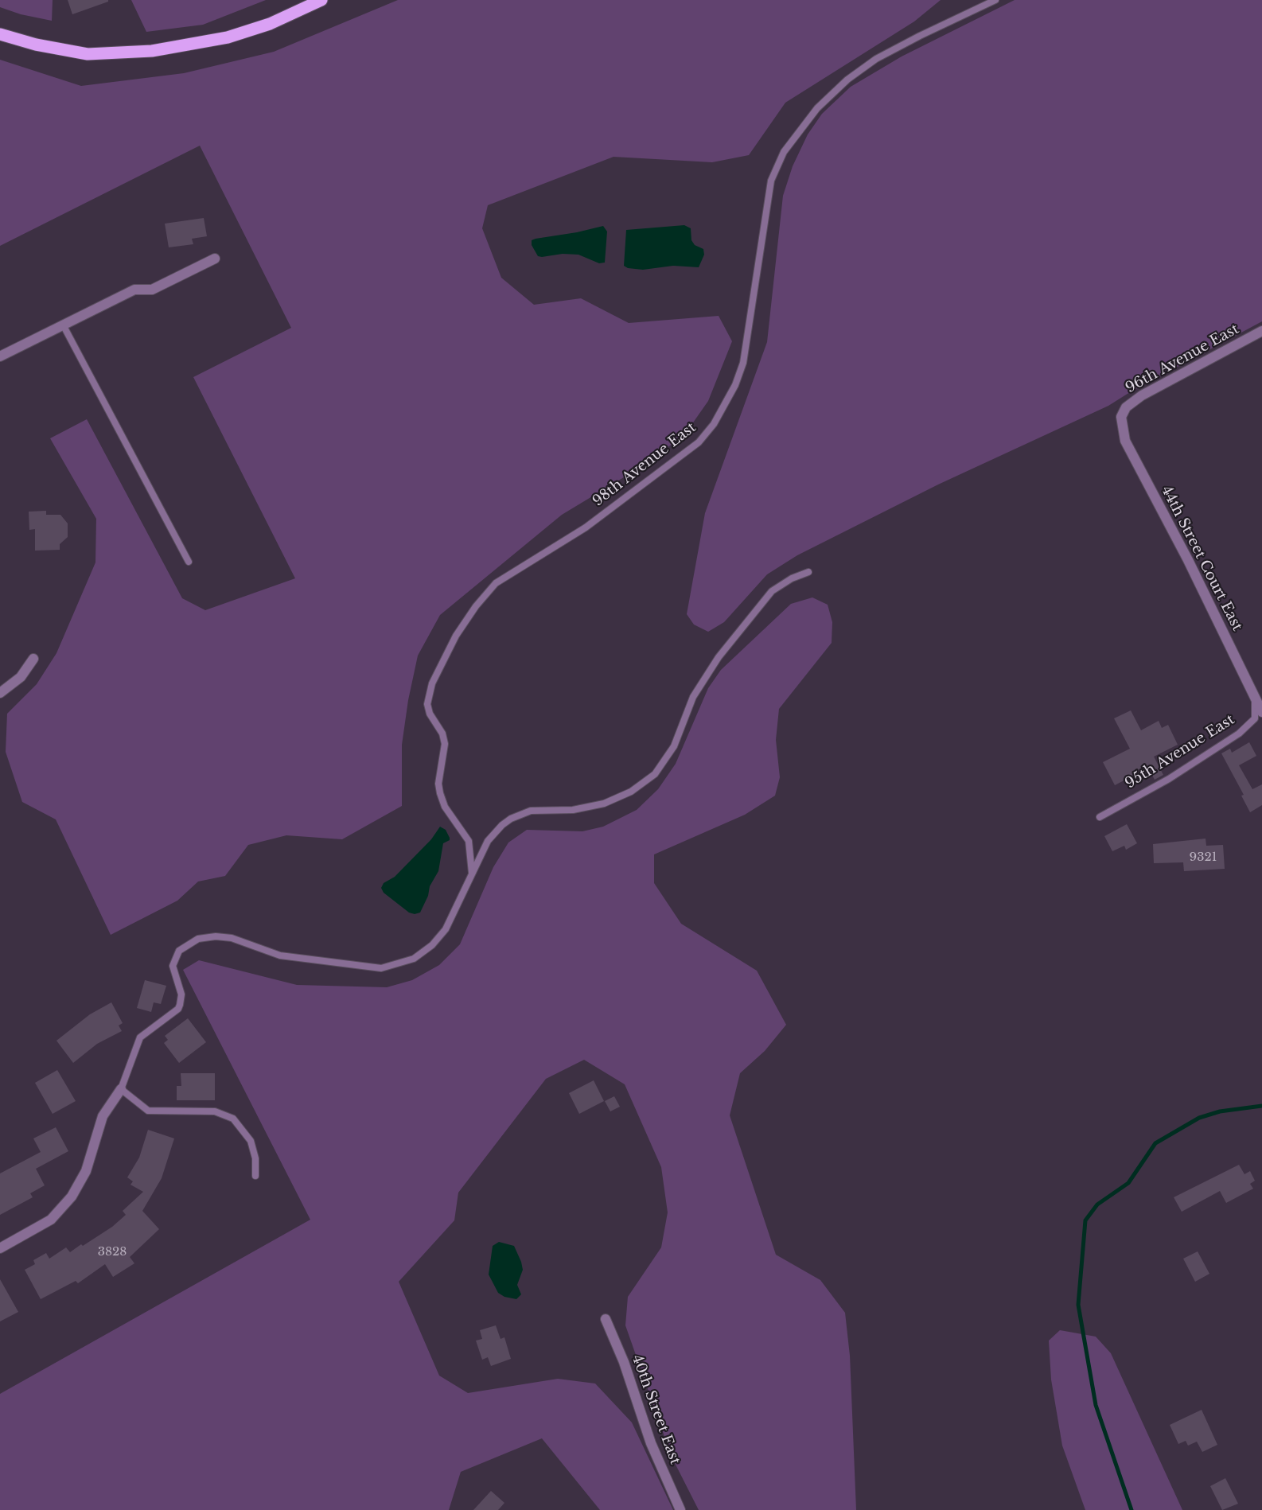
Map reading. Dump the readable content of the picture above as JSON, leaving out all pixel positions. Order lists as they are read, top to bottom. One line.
{"streets":{"street":["96th Avenue East","44th Street Court East","40th Street East"],"lane":["98th Avenue East","95th Avenue East"]},"crossings":[["96th Avenue East","44th Street Court East"],["44th Street Court East","95th Avenue East"]],"house_numbers":["9321","3828"]}
